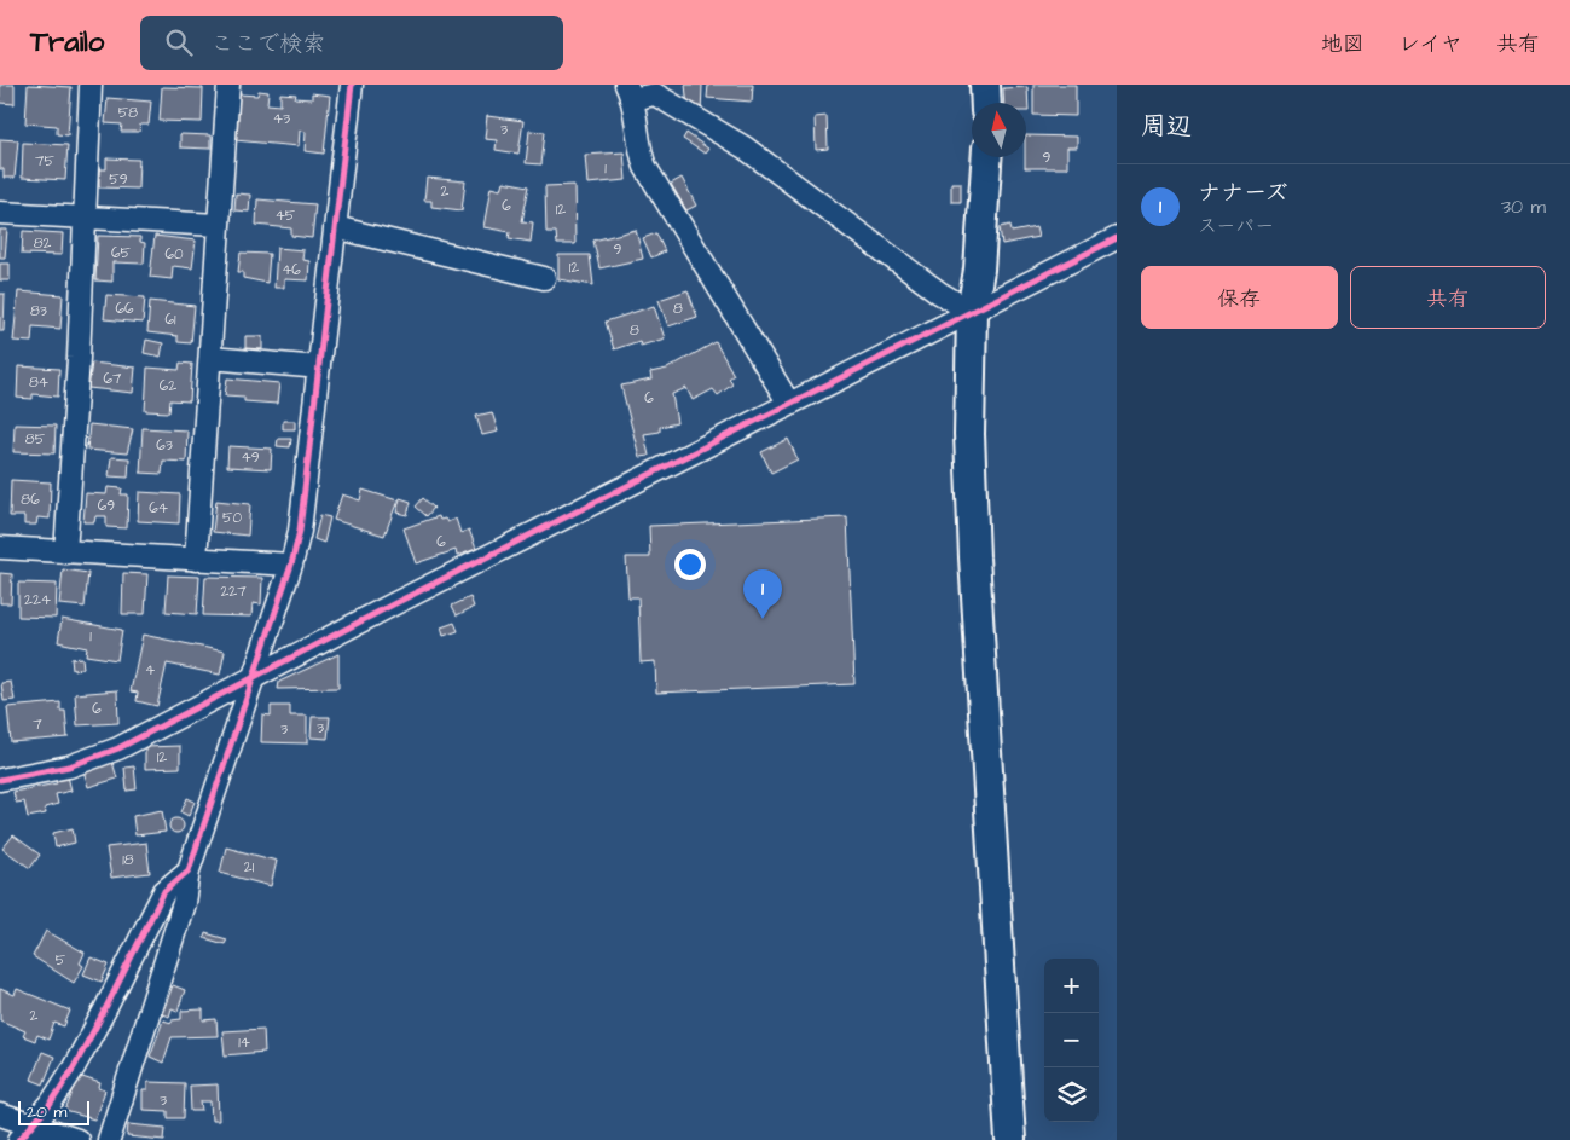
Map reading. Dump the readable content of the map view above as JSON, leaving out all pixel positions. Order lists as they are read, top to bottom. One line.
{"house_numbers":["58","43","3","9","75","1","59","2","6","12","45","82","9","65","60","12","46","66","8","83","61","8","67","84","62","6","85","63","49","86","69","64","50","6","227","224","1","4","6","7","3","3","12","18","21","5","2","14","3"],"scale_bar":"20 m","north":"top","page":{"header":"Trailo","search":"ここで検索","nav":["地図","レイヤ","共有"],"heading":"周辺","list":[{"mark":"1","name":"ナナーズ","note":"スーパー","value":"30 m"}],"buttons":["保存","共有"],"pins":"1","map_buttons":["+","−"],"scale":"20 m"}}
